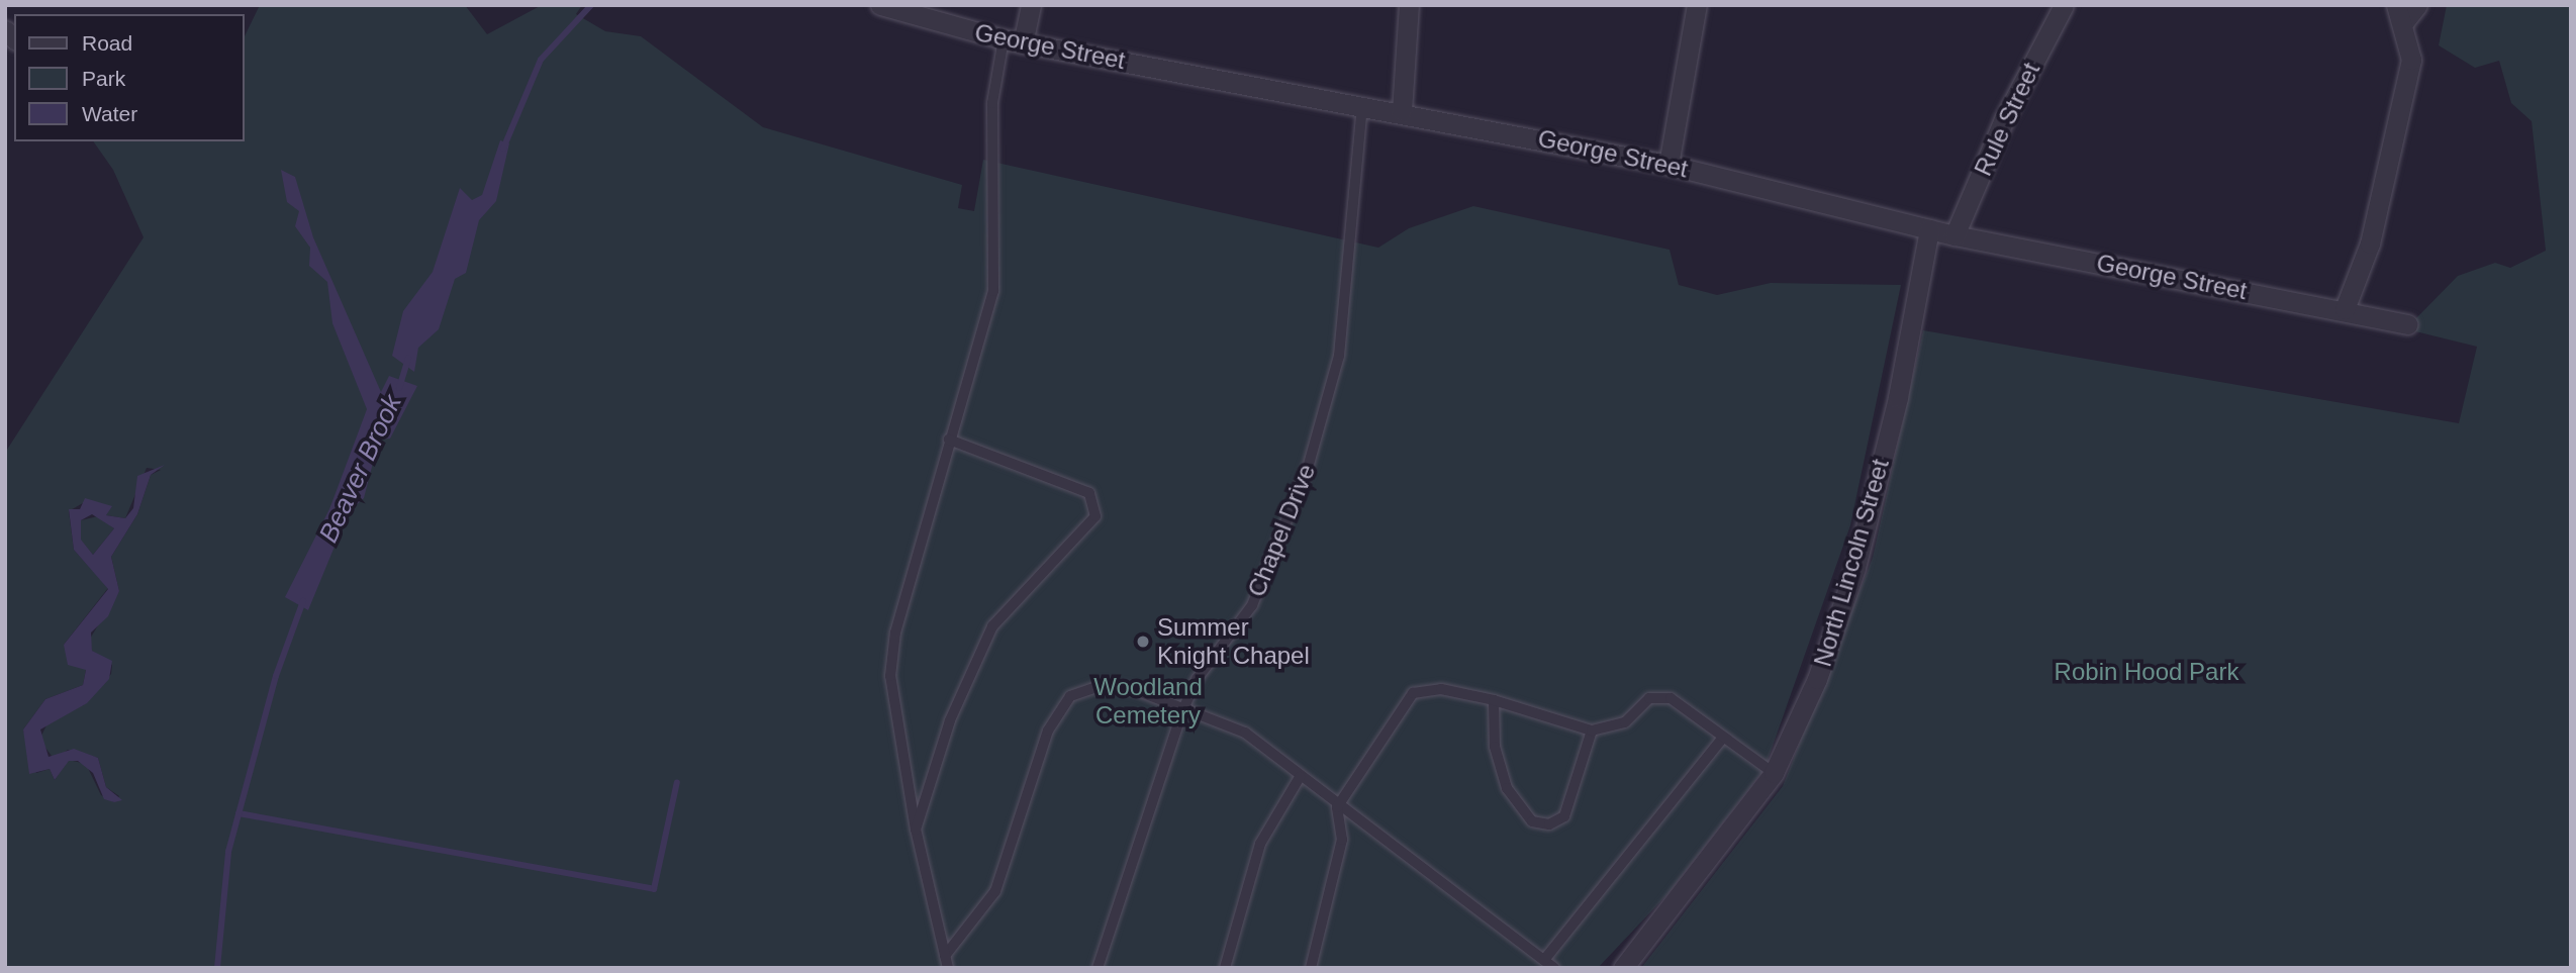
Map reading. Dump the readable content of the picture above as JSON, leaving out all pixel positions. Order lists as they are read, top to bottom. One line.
{"streets":{"street":["George Street","Rule Street","North Lincoln Street"],"lane":["Chapel Drive"]},"crossings":[["George Street","Rule Street"],["George Street","Chapel Drive"],["George Street","North Lincoln Street"]],"water":["Beaver Brook"],"parks":["Robin Hood Park","Woodland Cemetery"],"places":["Summer Knight Chapel"],"legend":["Road","Park","Water"]}
